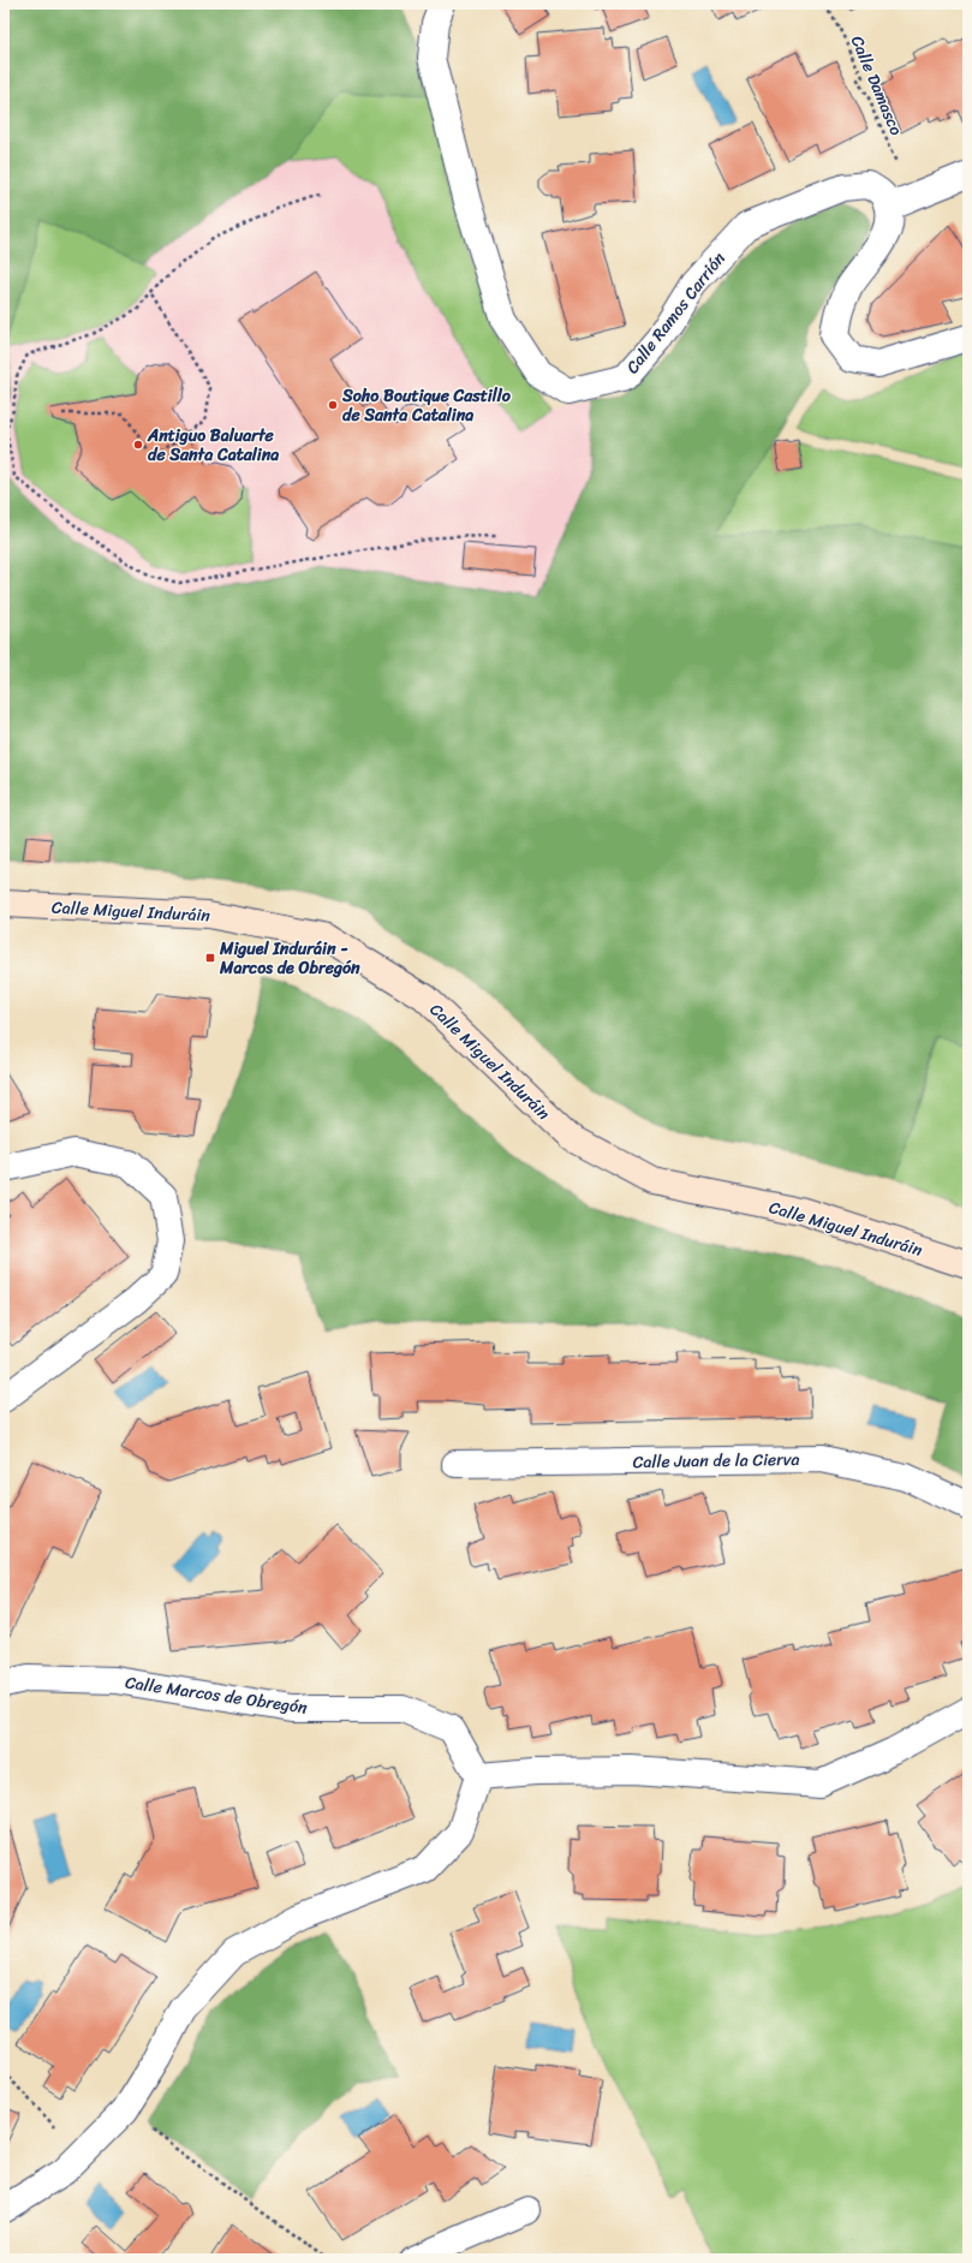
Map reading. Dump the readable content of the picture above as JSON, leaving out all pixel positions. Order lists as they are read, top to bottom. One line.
{"streets":{"street":["Calle Ramos Carrión","Calle Miguel Induráin","Calle Juan de la Cierva","Calle Marcos de Obregón"],"path":["Calle Damasco"]},"places":{"other":["Soho Boutique Castillo de Santa Catalina","Antiguo Baluarte de Santa Catalina"],"transit":["Miguel Induráin - Marcos de Obregón"]}}
